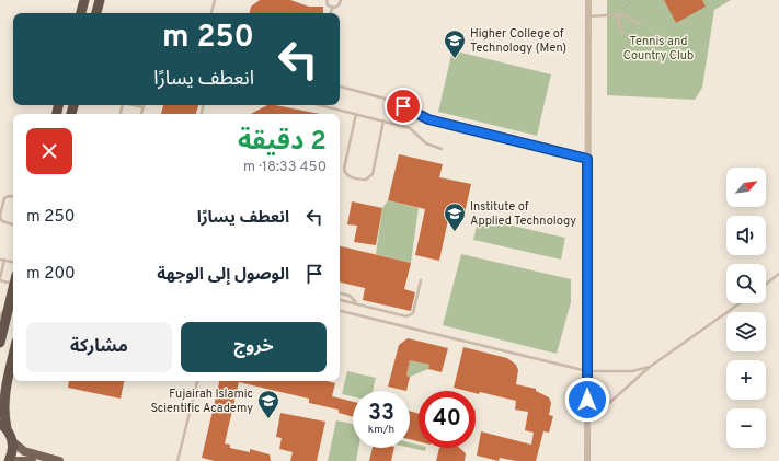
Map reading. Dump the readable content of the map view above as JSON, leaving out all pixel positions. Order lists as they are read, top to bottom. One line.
{"parks":["Tennis and Country Club"],"places":{"school or university":["Higher College of Technology (Men)","Institute of Applied Technology","Fujairah Islamic Scientific Academy"]},"north":"top right","page":{"turn":["250 m","انعطف يسارًا"],"heading":["2 دقيقة","450 m · 18:33"],"map_buttons":["+","−"],"list":[{"name":"انعطف يسارًا","value":"250 m"},{"name":"الوصول إلى الوجهة","value":"200 m"}],"buttons":["خروج","مشاركة"],"speed":"33 km/h","limit":"40"}}
